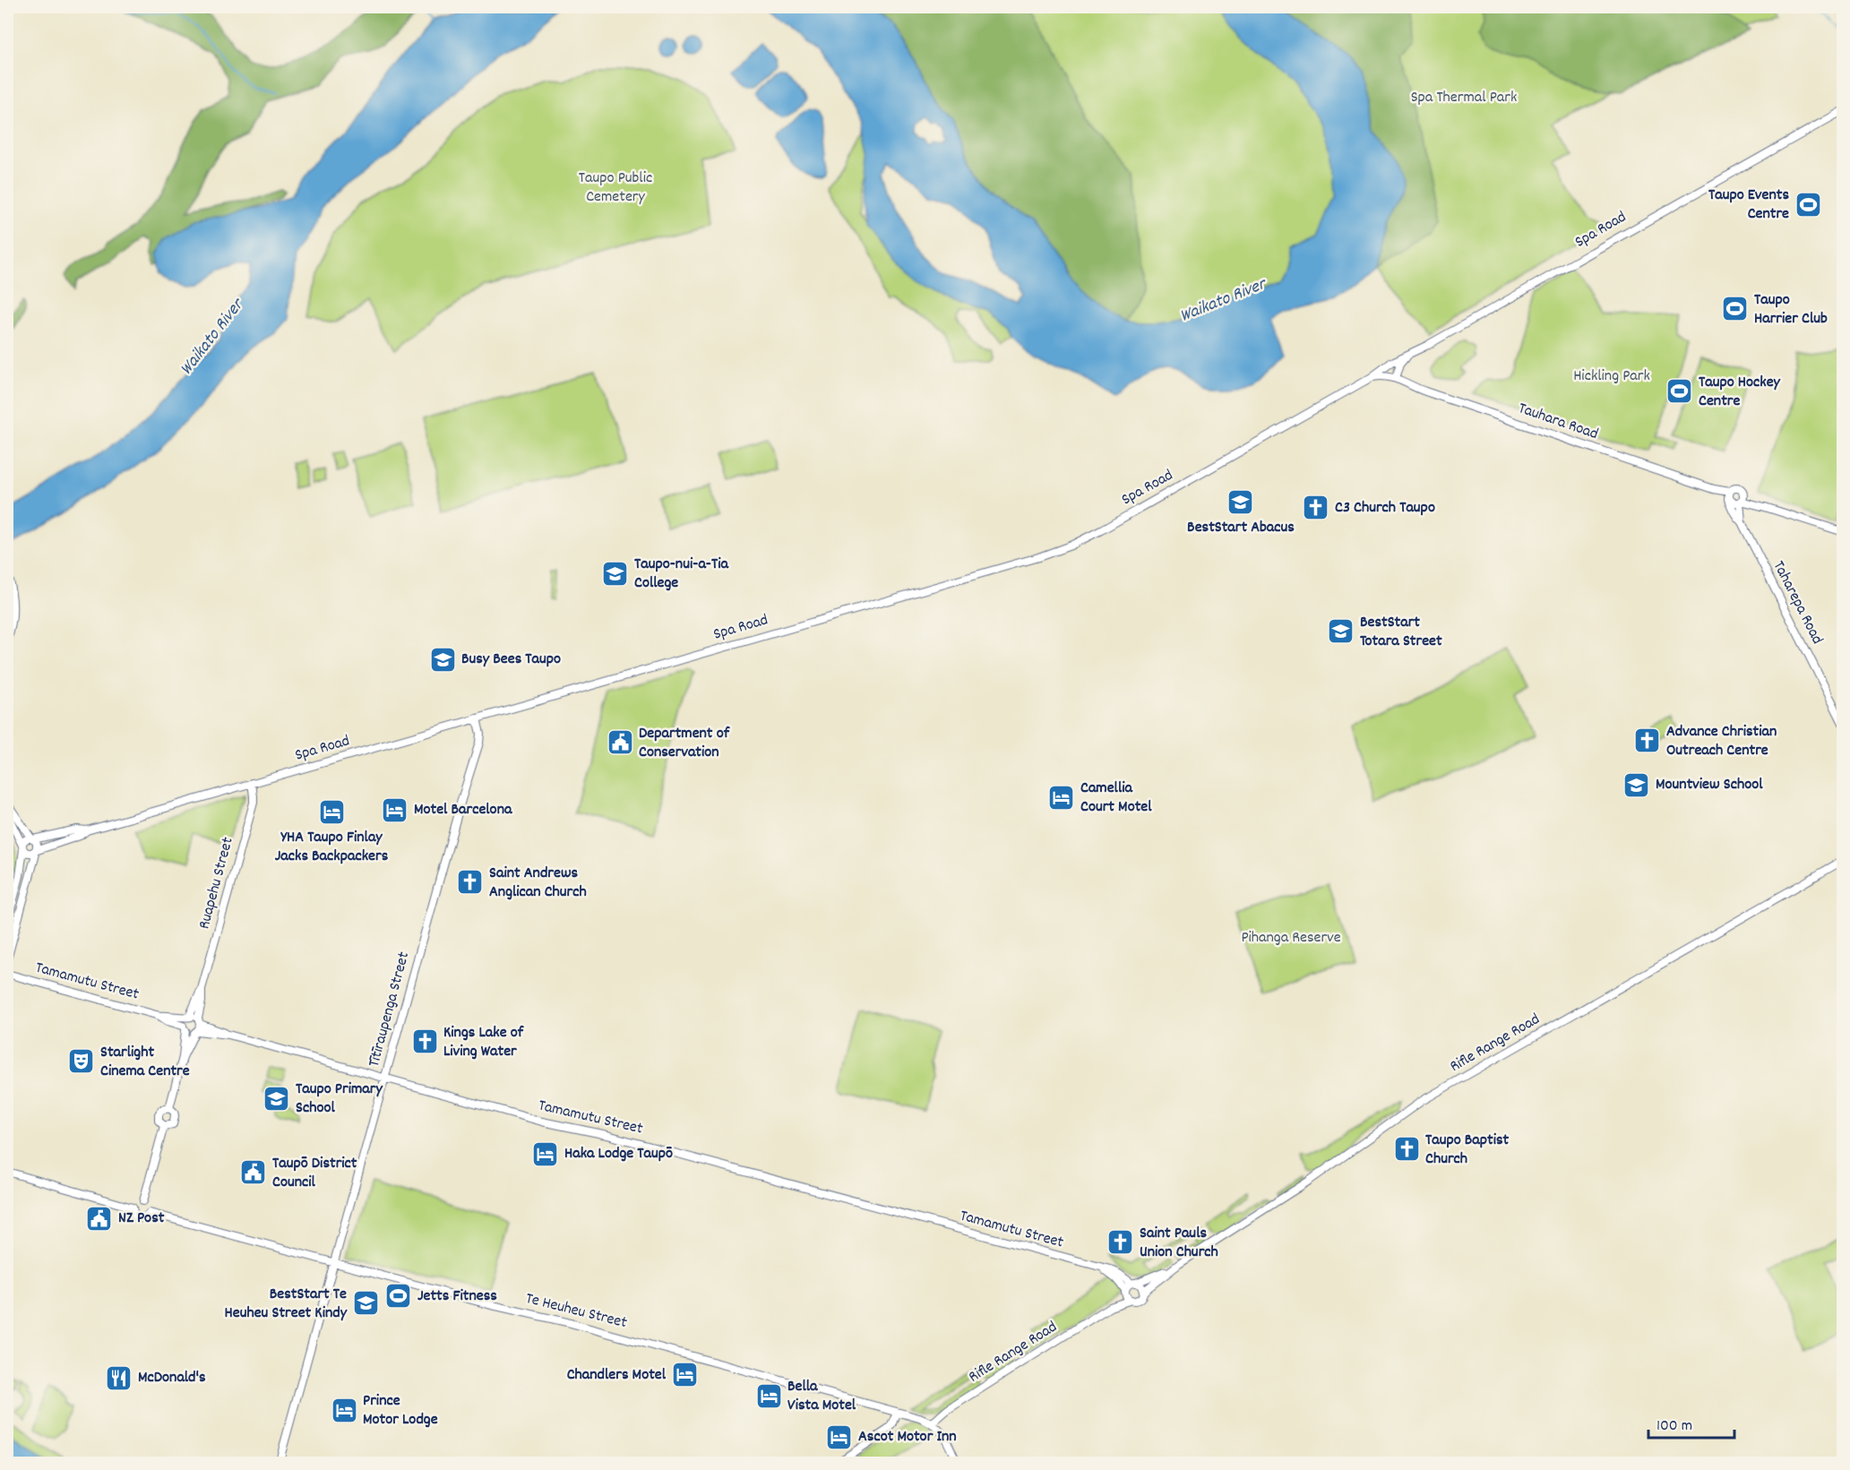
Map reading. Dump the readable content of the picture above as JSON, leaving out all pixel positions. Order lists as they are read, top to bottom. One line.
{"streets":{"street":["Spa Road","Tauhara Road","Taharepa Road","Ruapehu Street","Tamamutu Street","Tītīraupenga Street","Rifle Range Road","Te Heuheu Street"]},"crossings":[["Spa Road","Ruapehu Street"],["Spa Road","Tītīraupenga Street"],["Tauhara Road","Taharepa Road"],["Ruapehu Street","Tamamutu Street"],["Ruapehu Street","Te Heuheu Street"],["Tamamutu Street","Tītīraupenga Street"],["Tamamutu Street","Rifle Range Road"],["Tītīraupenga Street","Te Heuheu Street"],["Rifle Range Road","Te Heuheu Street"]],"water":["Waikato River"],"parks":["Spa Thermal Park","Taupo Public Cemetery","Hickling Park","Pihanga Reserve"],"places":{"sports":["Taupo Events Centre","Taupo Harrier Club","Taupo Hockey Centre","Jetts Fitness"],"school or university":["BestStart Abacus","Taupo-nui-a-Tia College","BestStart Totara Street","Busy Bees Taupo","Mountview School","Taupo Primary School","BestStart Te Heuheu Street Kindy"],"church":["C3 Church Taupo","Advance Christian Outreach Centre","Saint Andrews Anglican Church","Kings Lake of Living Water","Taupo Baptist Church","Saint Pauls Union Church"],"public building":["Department of Conservation","Taupō District Council","NZ Post"],"hotel":["Camellia Court Motel","Motel Barcelona","YHA Taupo Finlay Jacks Backpackers","Haka Lodge Taupō","Chandlers Motel","Bella Vista Motel","Prince Motor Lodge","Ascot Motor Inn"],"theatre":["Starlight Cinema Centre"],"restaurant":["McDonald's"]},"scale_bar":"100 m"}
